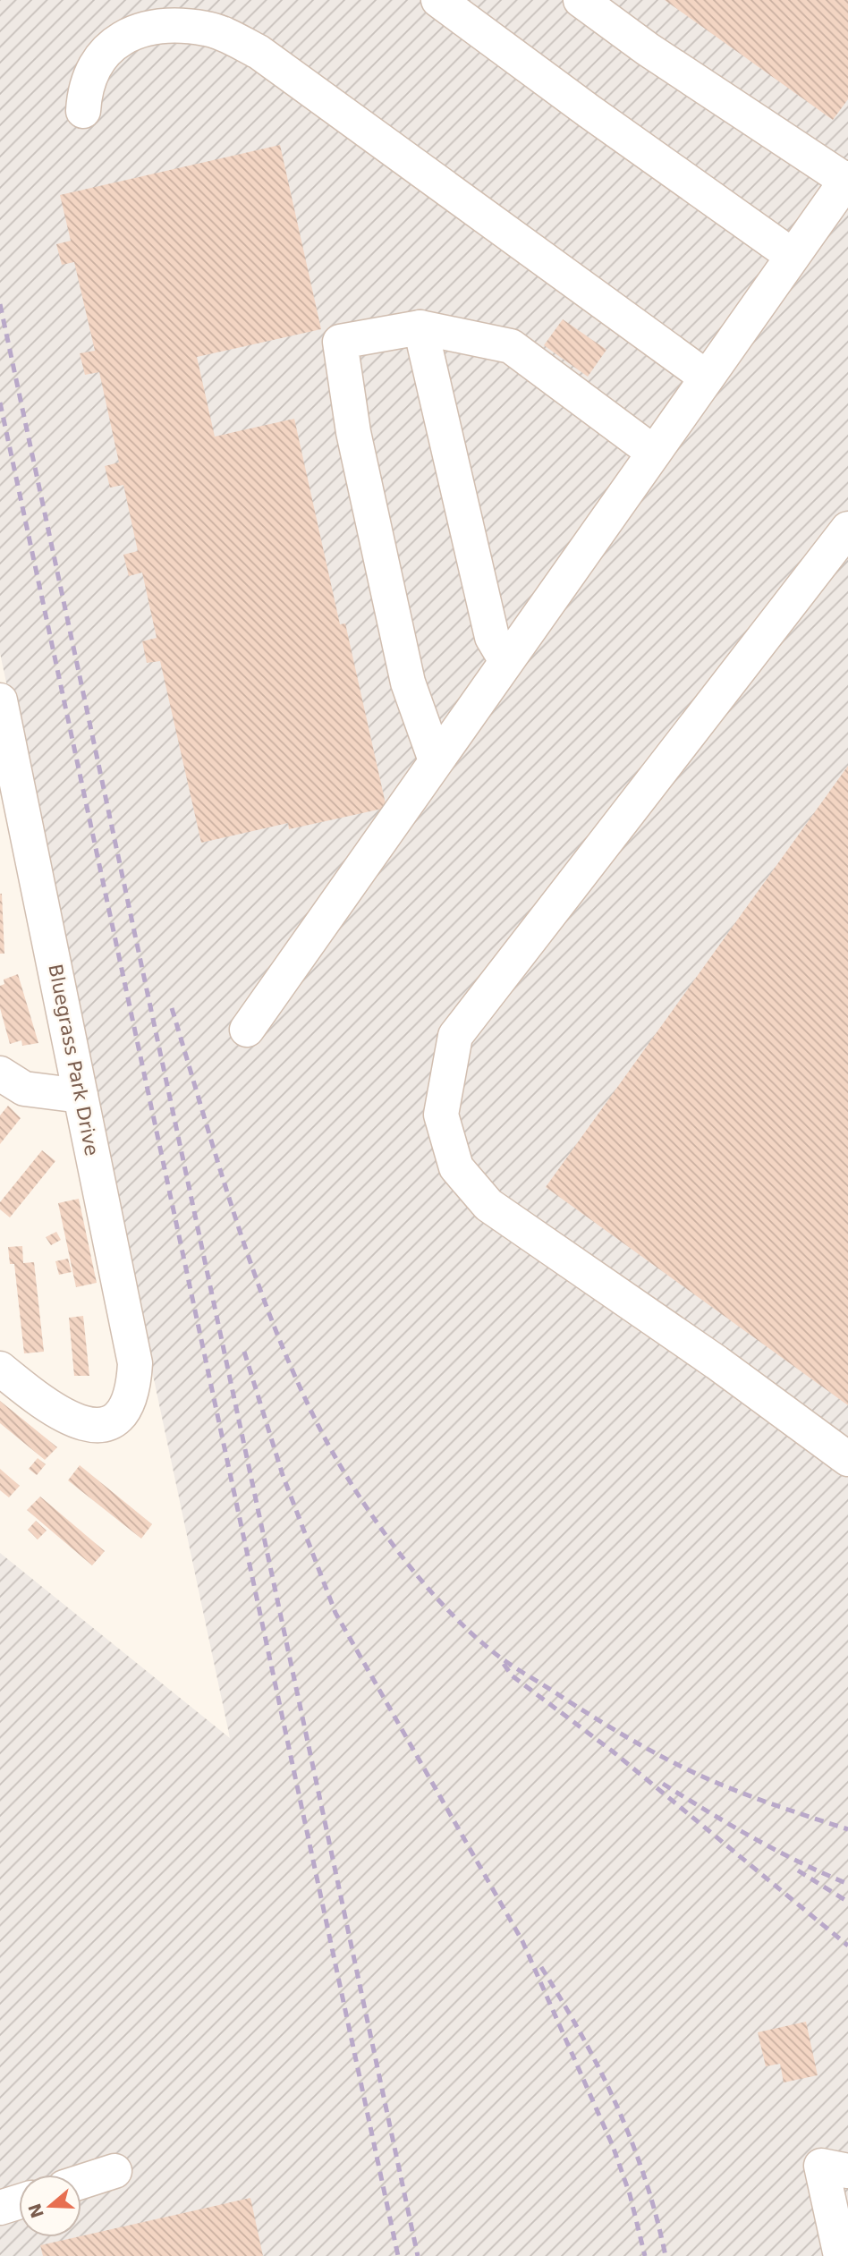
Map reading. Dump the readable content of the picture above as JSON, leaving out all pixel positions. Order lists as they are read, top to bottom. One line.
{"streets":{"street":["Bluegrass Park Drive"]},"north":"left"}
